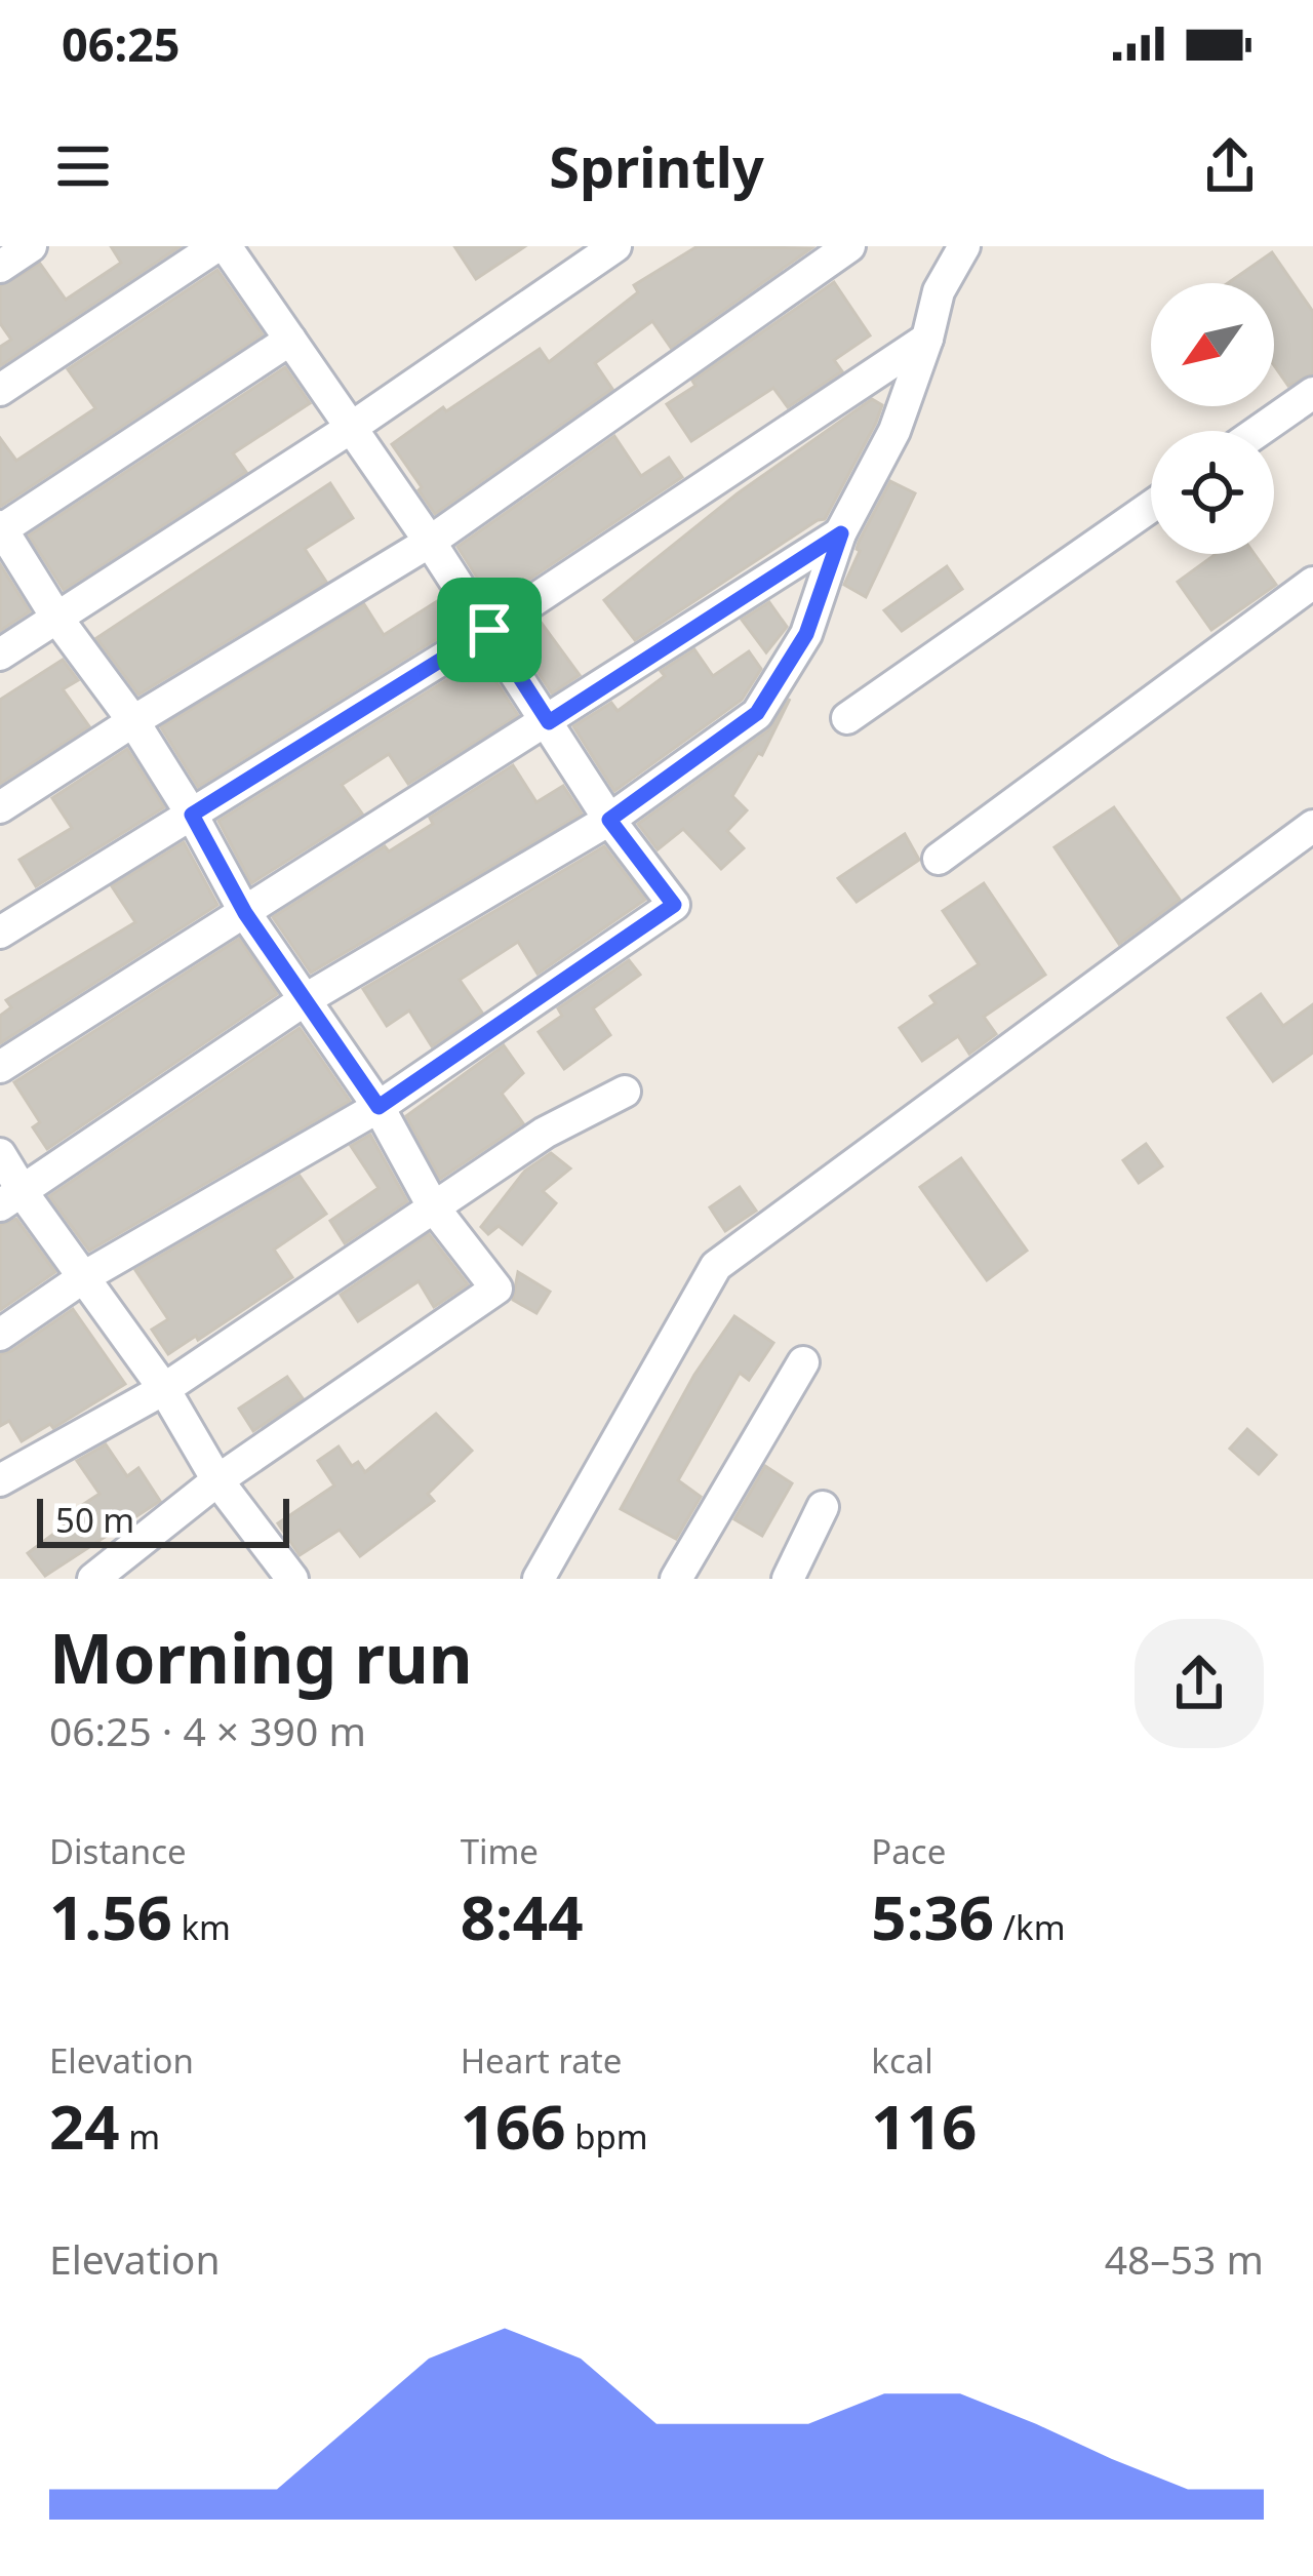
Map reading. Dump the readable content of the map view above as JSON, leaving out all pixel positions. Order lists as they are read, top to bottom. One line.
{"scale_bar":"50 m","north":"bottom left","page":{"status":"06:25","header":"Sprintly","scale":"50 m","heading":["Morning run","06:25 · 4 × 390 m"],"stats":[["Distance","1.56 km"],["Time","8:44"],["Pace","5:36 /km"],["Elevation","24 m"],["Heart rate","166 bpm"],["kcal","116"]],"chart":["Elevation","48–53 m"]}}
